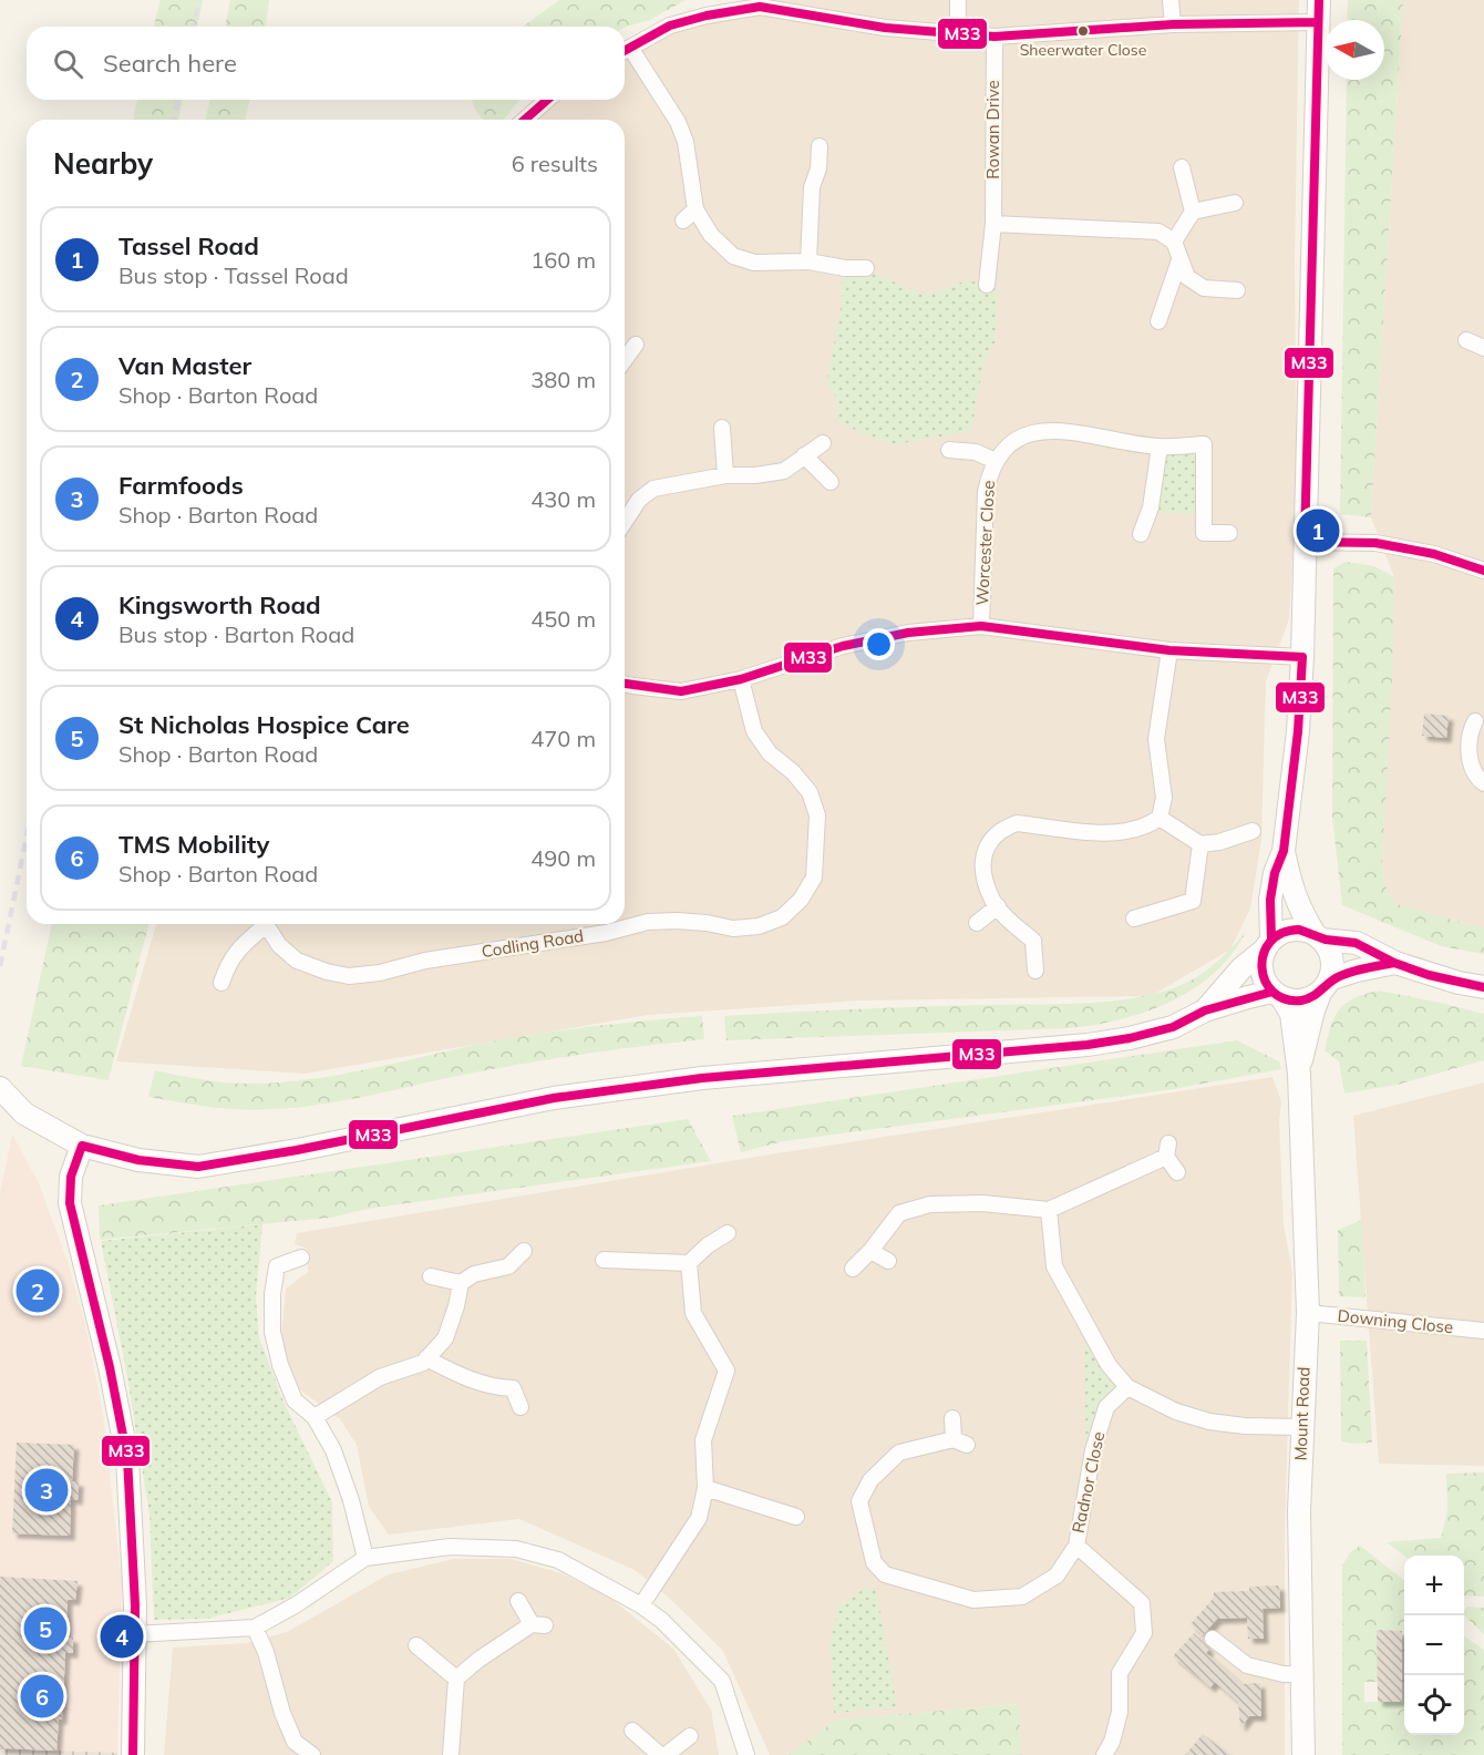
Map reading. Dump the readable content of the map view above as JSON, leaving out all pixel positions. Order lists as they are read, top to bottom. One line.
{"streets":{"street":["Rowan Drive","Worcester Close","Codling Road","Downing Close","Mount Road","Radnor Close"]},"crossings":[["Downing Close","Mount Road"]],"places":["Sheerwater Close"],"lines":["transit line M33"],"north":"left","page":{"search":"Search here","heading":["Nearby","6 results"],"list":[{"mark":"1","name":"Tassel Road","note":"Bus stop · Tassel Road","value":"160 m"},{"mark":"2","name":"Van Master","note":"Shop · Barton Road","value":"380 m"},{"mark":"3","name":"Farmfoods","note":"Shop · Barton Road","value":"430 m"},{"mark":"4","name":"Kingsworth Road","note":"Bus stop · Barton Road","value":"450 m"},{"mark":"5","name":"St Nicholas Hospice Care","note":"Shop · Barton Road","value":"470 m"},{"mark":"6","name":"TMS Mobility","note":"Shop · Barton Road","value":"490 m"}],"pins":["1","2","3","5","4","6"],"map_buttons":["+","−"]}}
